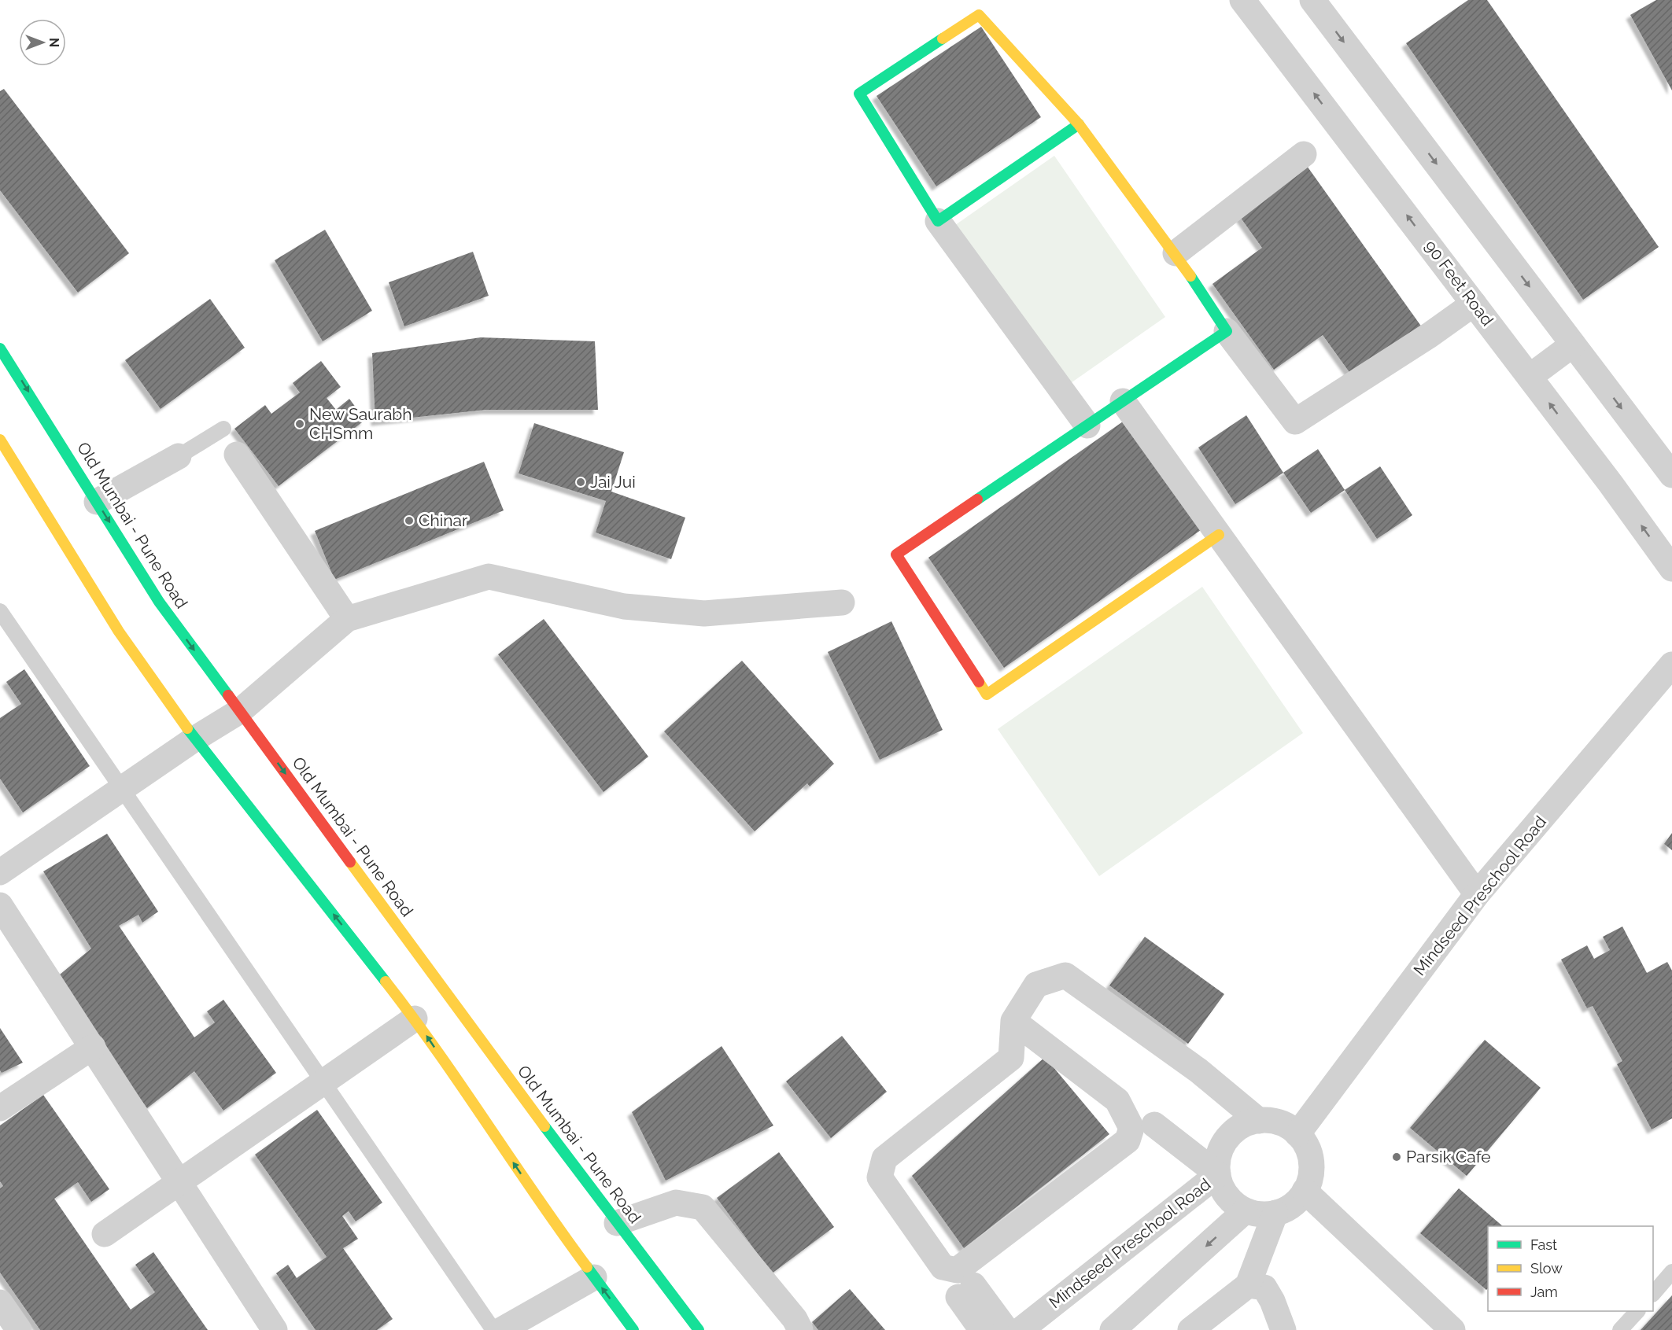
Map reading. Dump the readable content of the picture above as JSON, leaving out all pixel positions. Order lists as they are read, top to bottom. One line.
{"streets":{"main road":["Old Mumbai - Pune Road"],"street":["90 Feet Road","Mindseed Preschool Road"]},"places":["New Saurabh CHSmm","Jai Jui","Chinar","Parsik Cafe"],"legend":["Fast","Slow","Jam"],"north":"right"}
